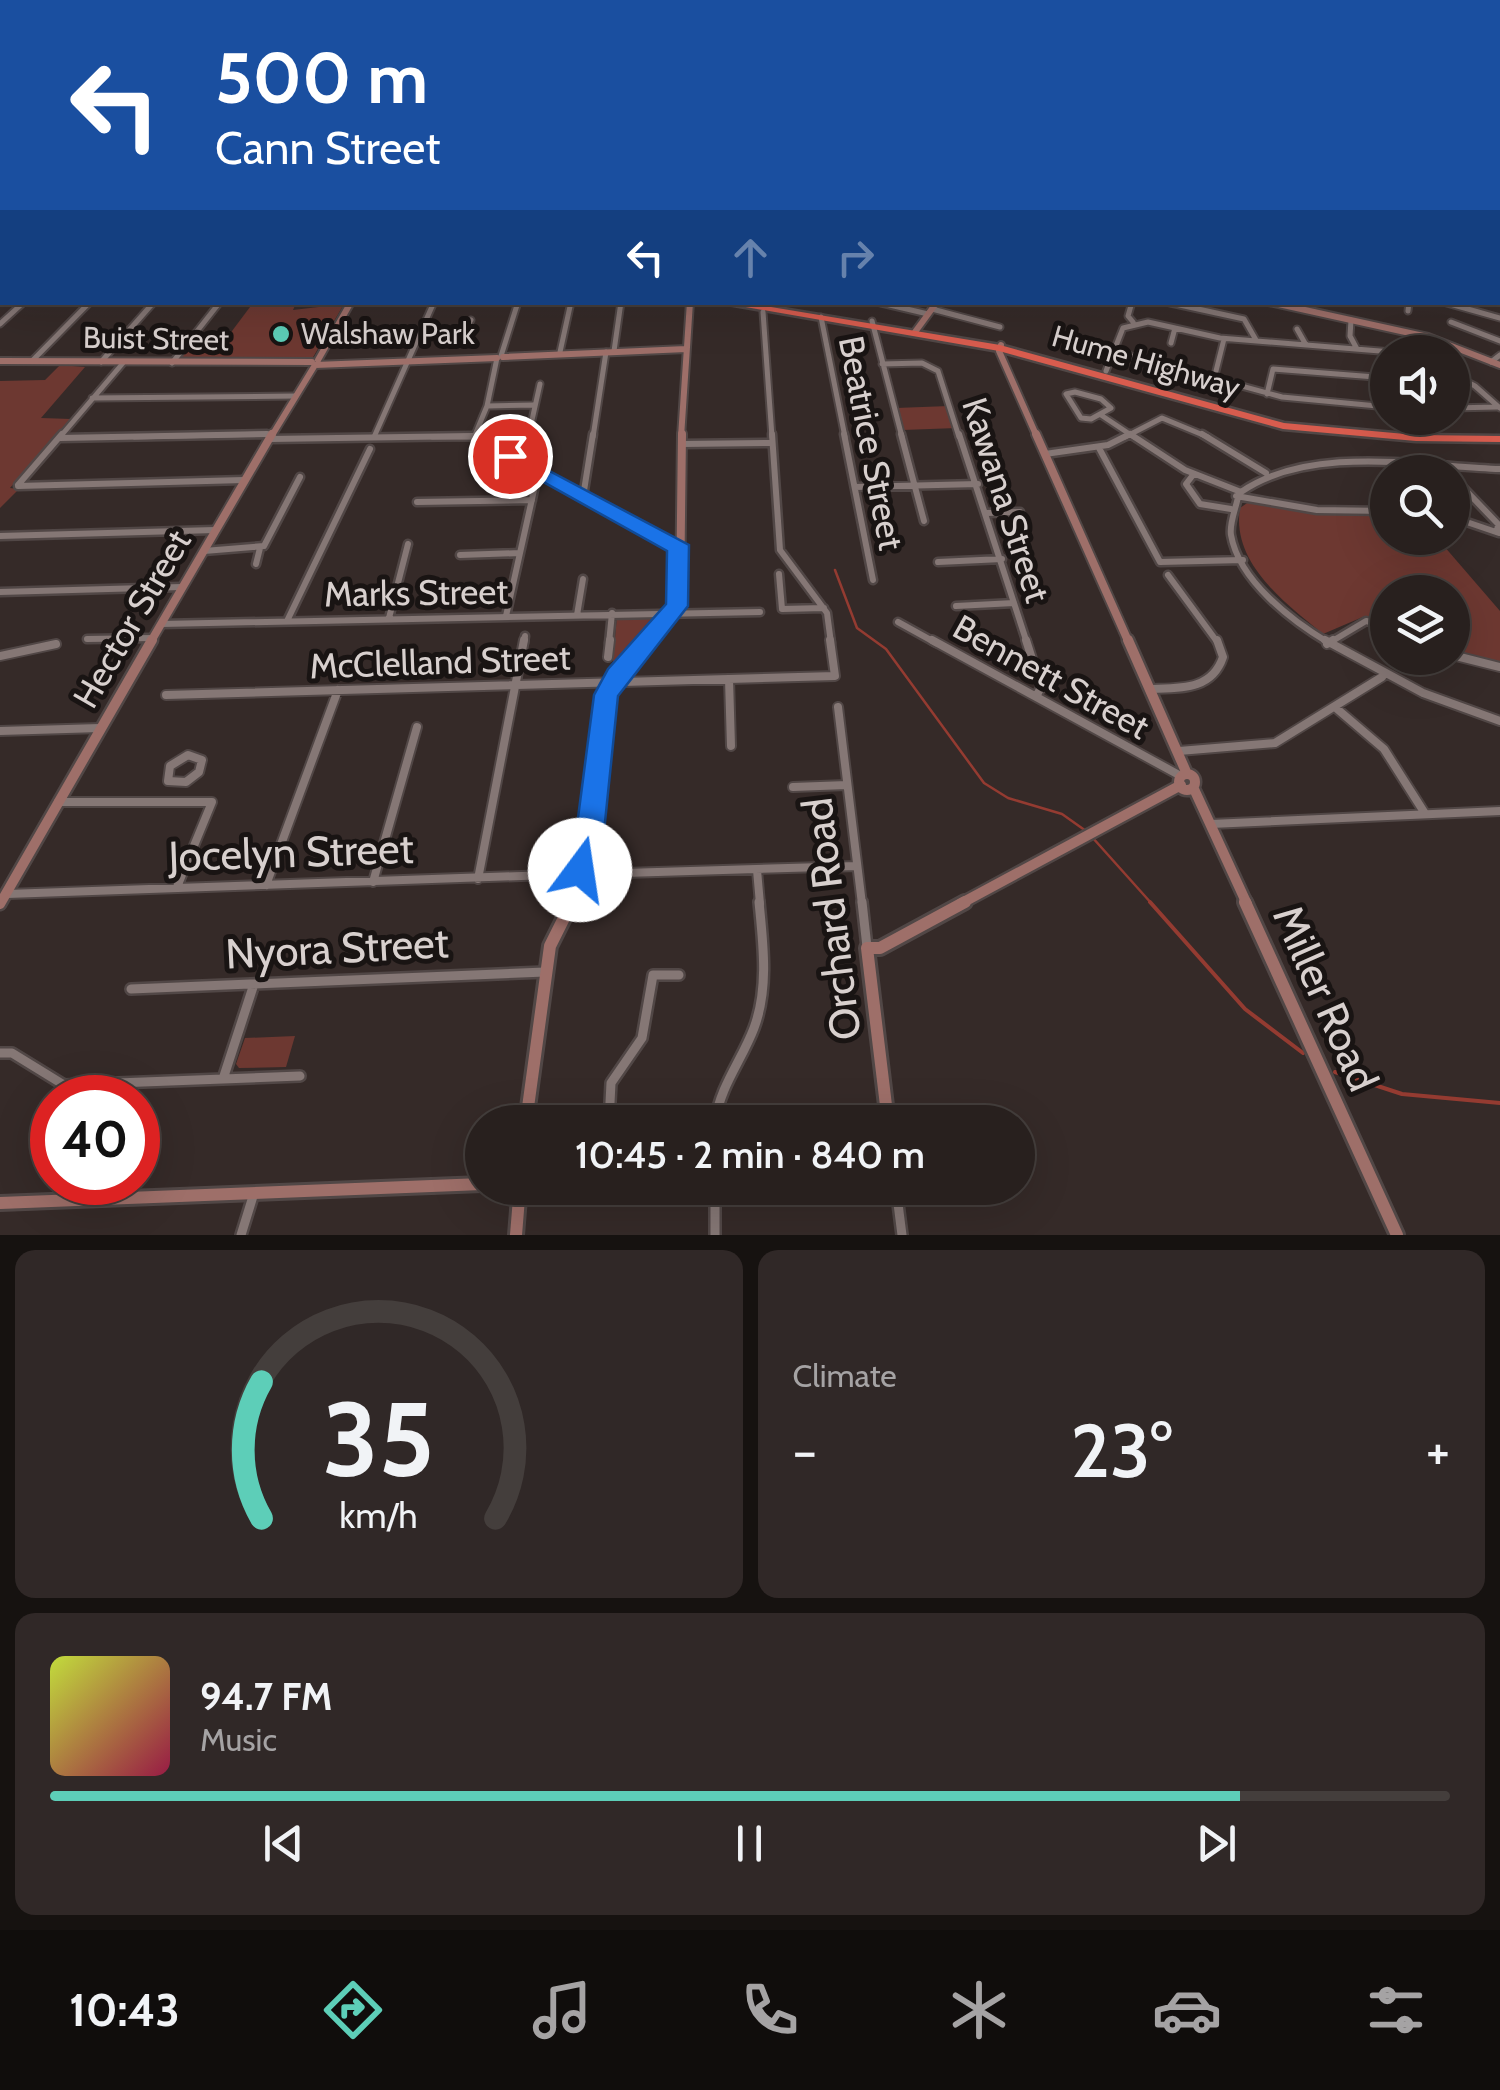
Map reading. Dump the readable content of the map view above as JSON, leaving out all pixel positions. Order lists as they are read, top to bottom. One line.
{"streets":{"highway":["Hume Highway"],"street":["Buist Street","Beatrice Street","Kawana Street","Marks Street","Hector Street","McClelland Street","Bennett Street","Jocelyn Street","Orchard Road","Nyora Street","Miller Road"]},"crossings":[["Buist Street","Hector Street"],["Hume Highway","Beatrice Street"],["Hume Highway","Miller Road"],["Kawana Street","Bennett Street"],["Marks Street","Hector Street"],["Hector Street","Jocelyn Street"],["Bennett Street","Miller Road"],["Jocelyn Street","Orchard Road"]],"places":["Walshaw Park"],"page":{"turn":["500 m","Cann Street"],"limit":"40","trip":"10:45 · 2 min · 840 m","tile":"Climate","heat":["−","23°","+"],"song":["94.7 FM","Music"],"tabs":"10:43","gauge":["35","km/h"]}}
